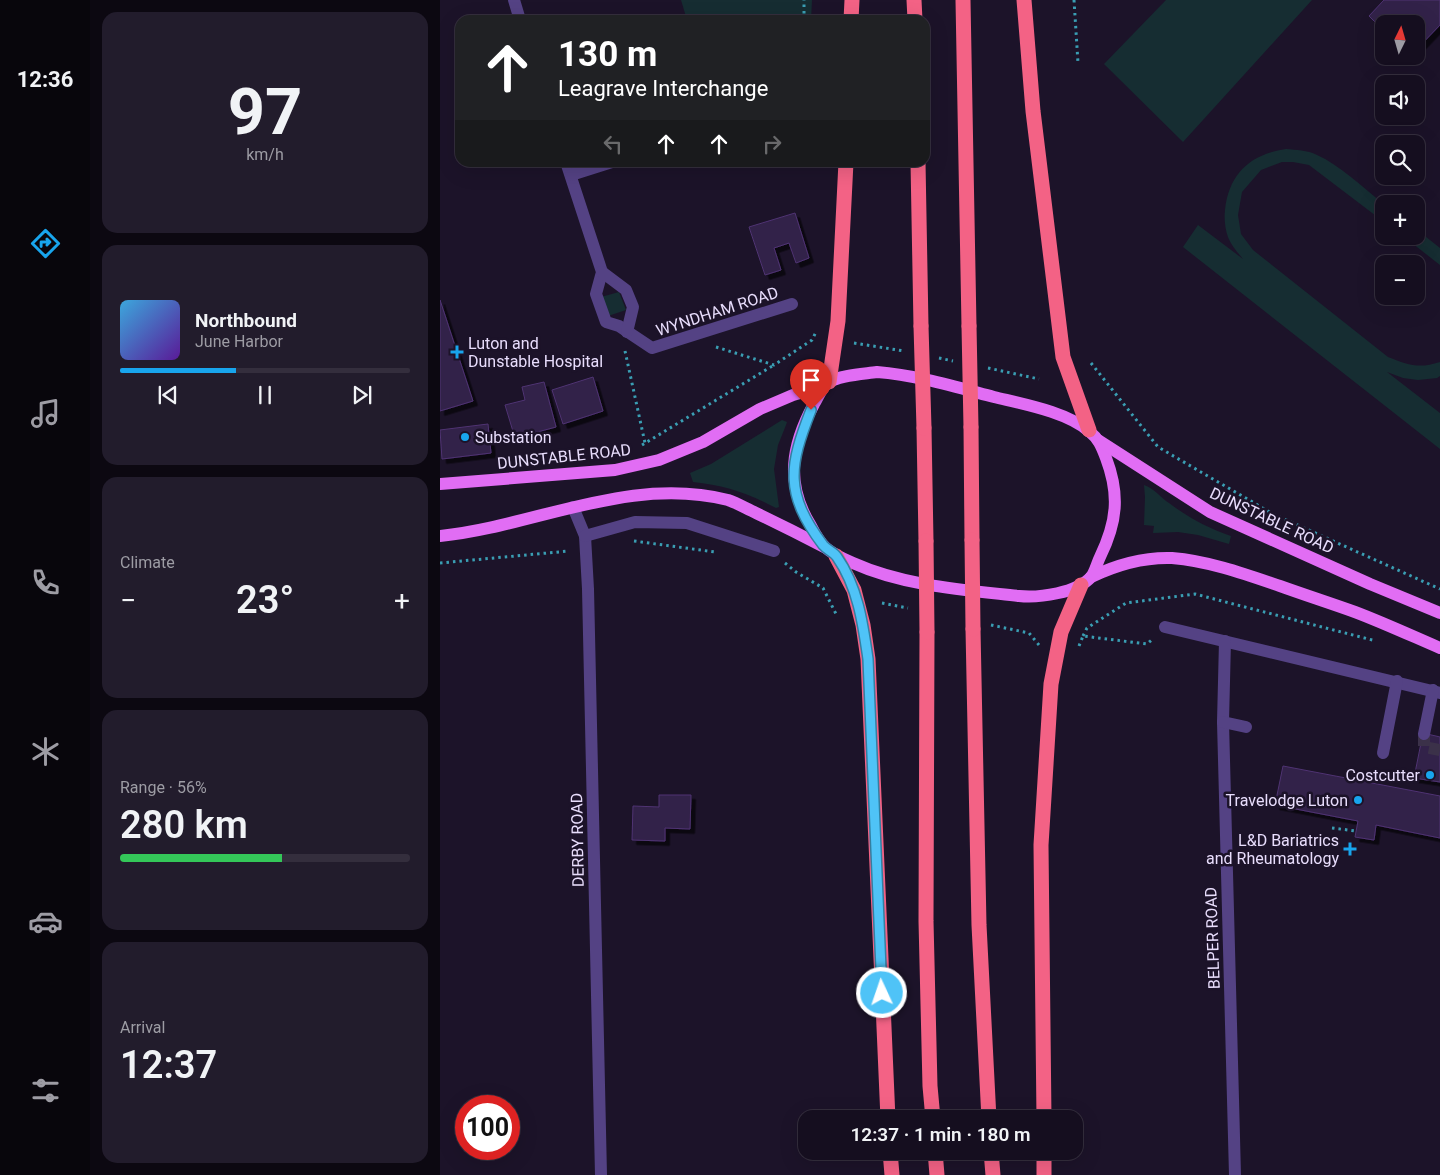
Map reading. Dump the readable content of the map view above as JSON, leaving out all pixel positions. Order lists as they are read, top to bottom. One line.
{"streets":{"main road":["DUNSTABLE ROAD"],"street":["WYNDHAM ROAD","DERBY ROAD","BELPER ROAD"]},"places":{"health":["Luton and Dunstable Hospital","L&D Bariatrics and Rheumatology"],"other":["Substation","Costcutter","Travelodge Luton"]},"north":"top","page":{"tabs":"12:36","tile":[["97","km/h"],"Climate",["Range · 56%","280 km"],["Arrival","12:37"]],"map_buttons":["+","−"],"turn":["130 m","Leagrave Interchange"],"song":["Northbound","June Harbor"],"heat":["−","23°","+"],"limit":"100","trip":"12:37 · 1 min · 180 m"}}
